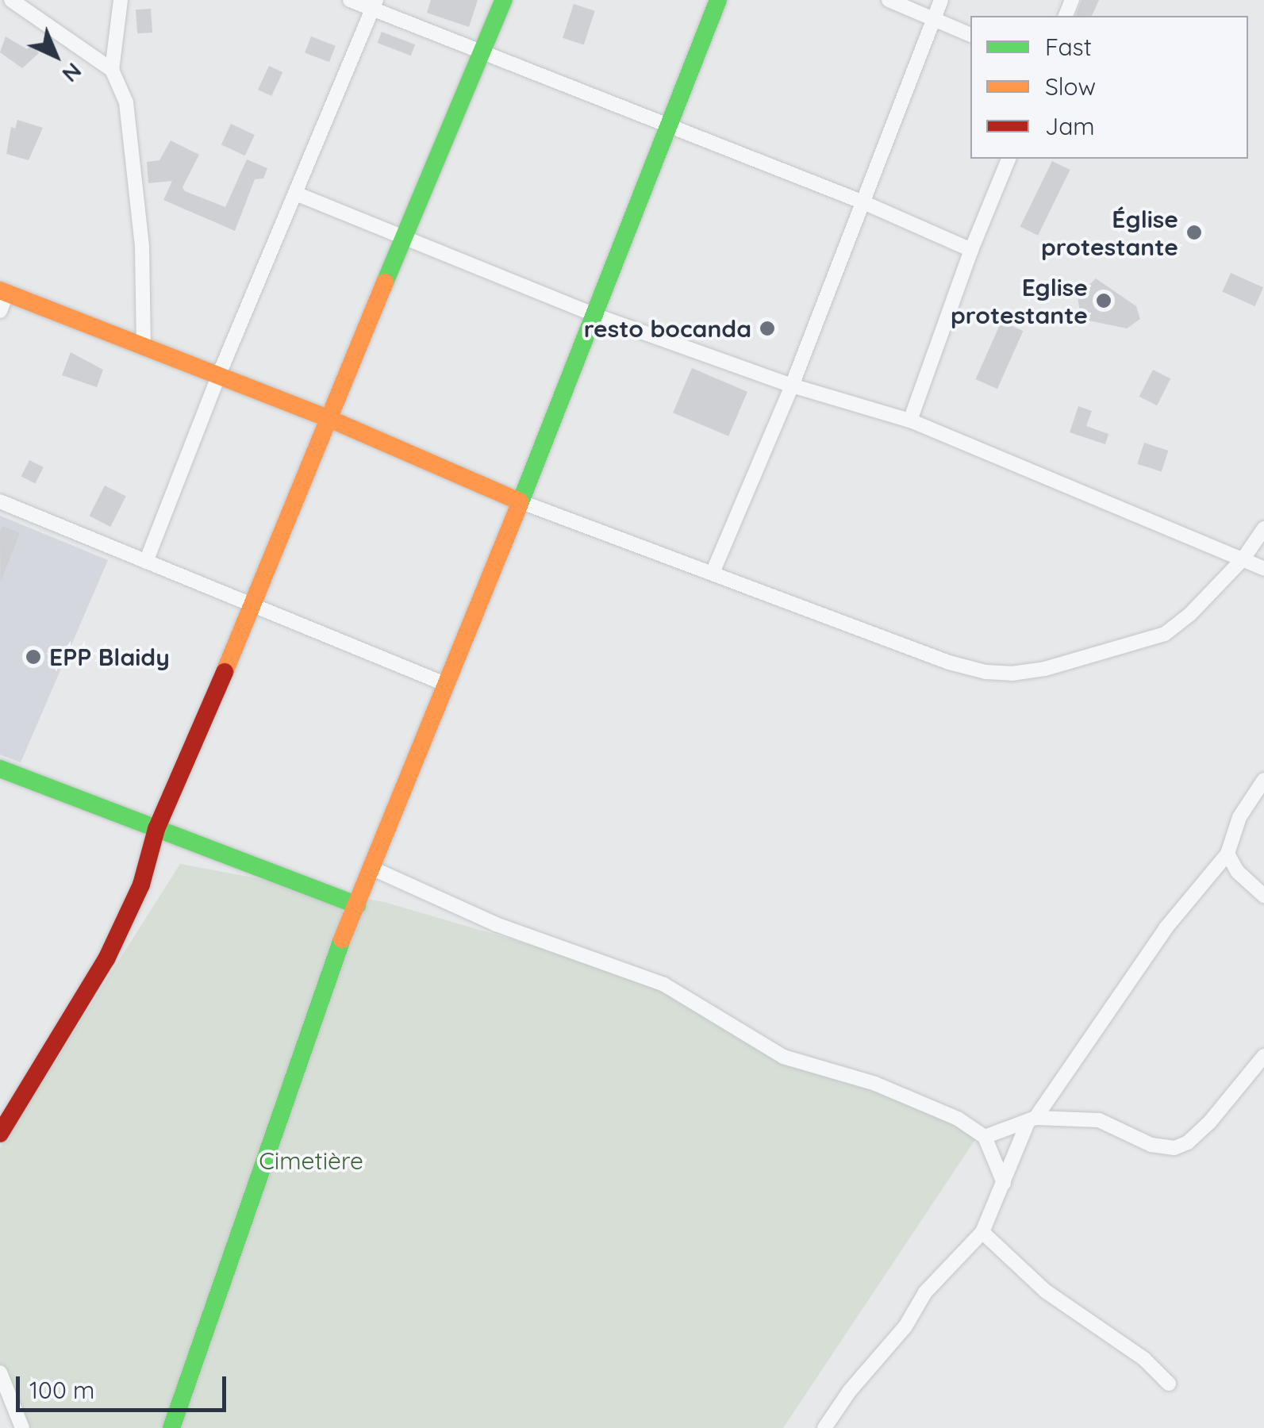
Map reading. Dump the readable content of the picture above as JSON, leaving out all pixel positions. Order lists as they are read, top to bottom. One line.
{"parks":["Cimetière"],"places":["Église protestante","Eglise protestante","resto bocanda","EPP Blaidy"],"legend":["Fast","Slow","Jam"],"scale_bar":"100 m","north":"bottom right"}
